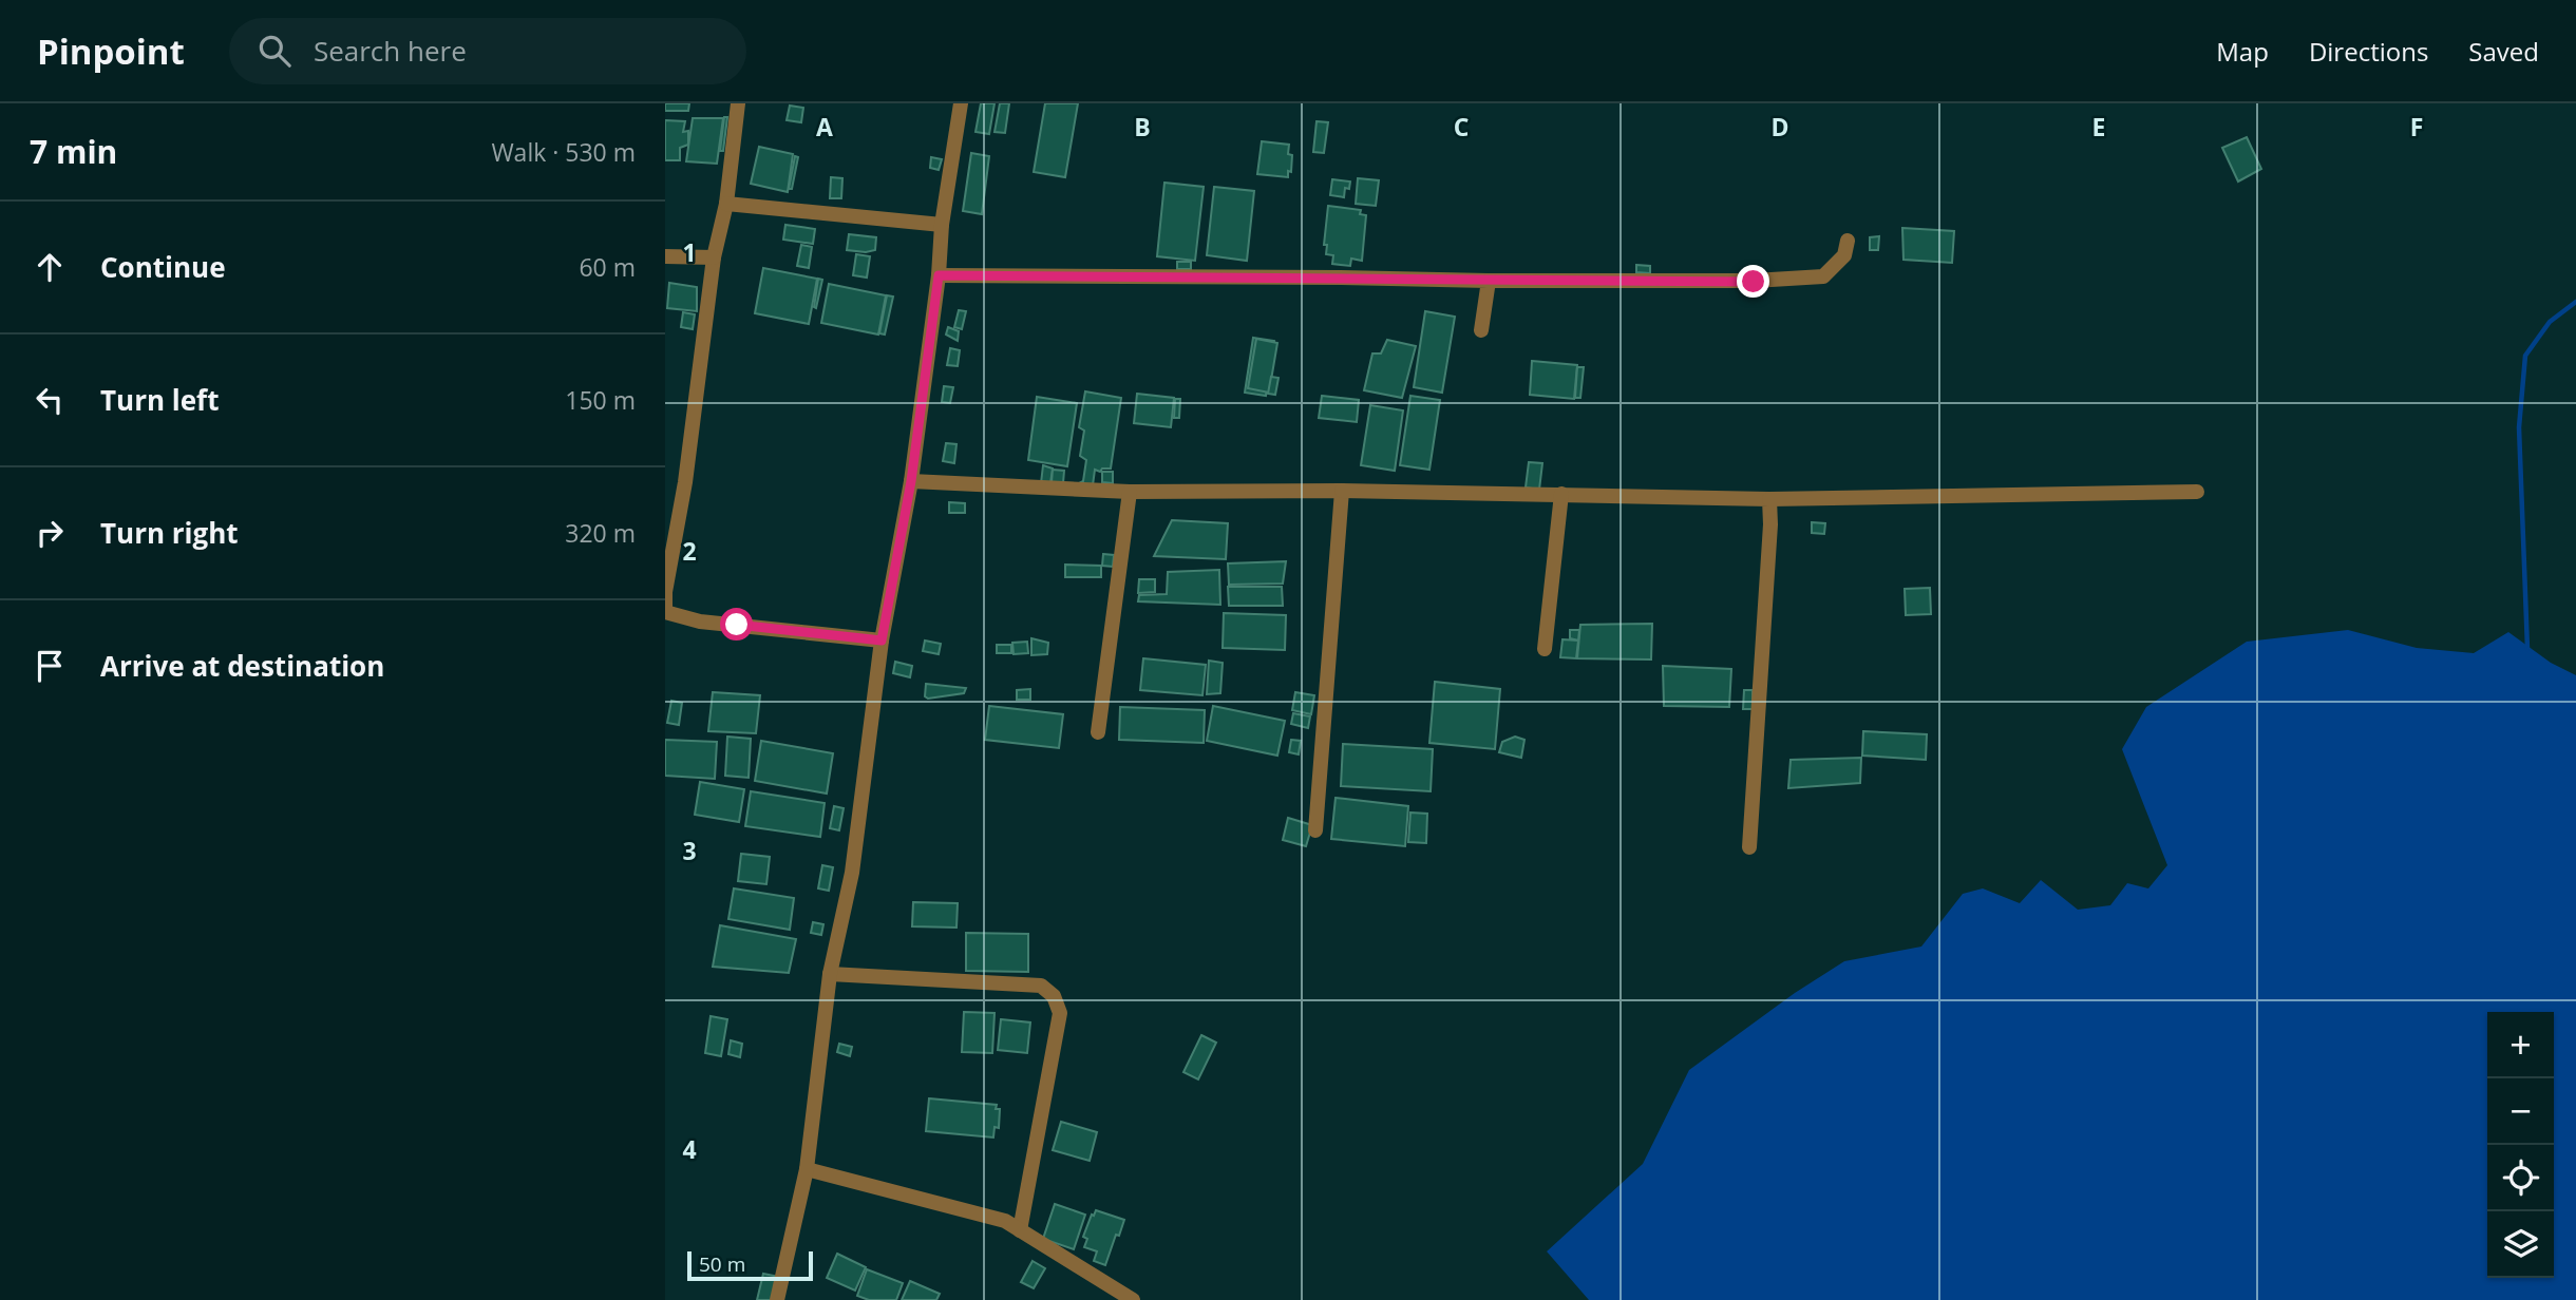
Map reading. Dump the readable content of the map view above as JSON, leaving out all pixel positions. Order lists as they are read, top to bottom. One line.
{"scale_bar":"50 m","page":{"header":"Pinpoint","search":"Search here","nav":["Map","Directions","Saved"],"heading":["7 min","Walk · 530 m"],"list":[["Continue","60 m"],["Turn left","150 m"],["Turn right","320 m"],"Arrive at destination"],"map_buttons":["+","−"],"scale":"50 m"},"grid":{"columns":["A","B","C","D","E","F"],"rows":["1","2","3","4"]}}
